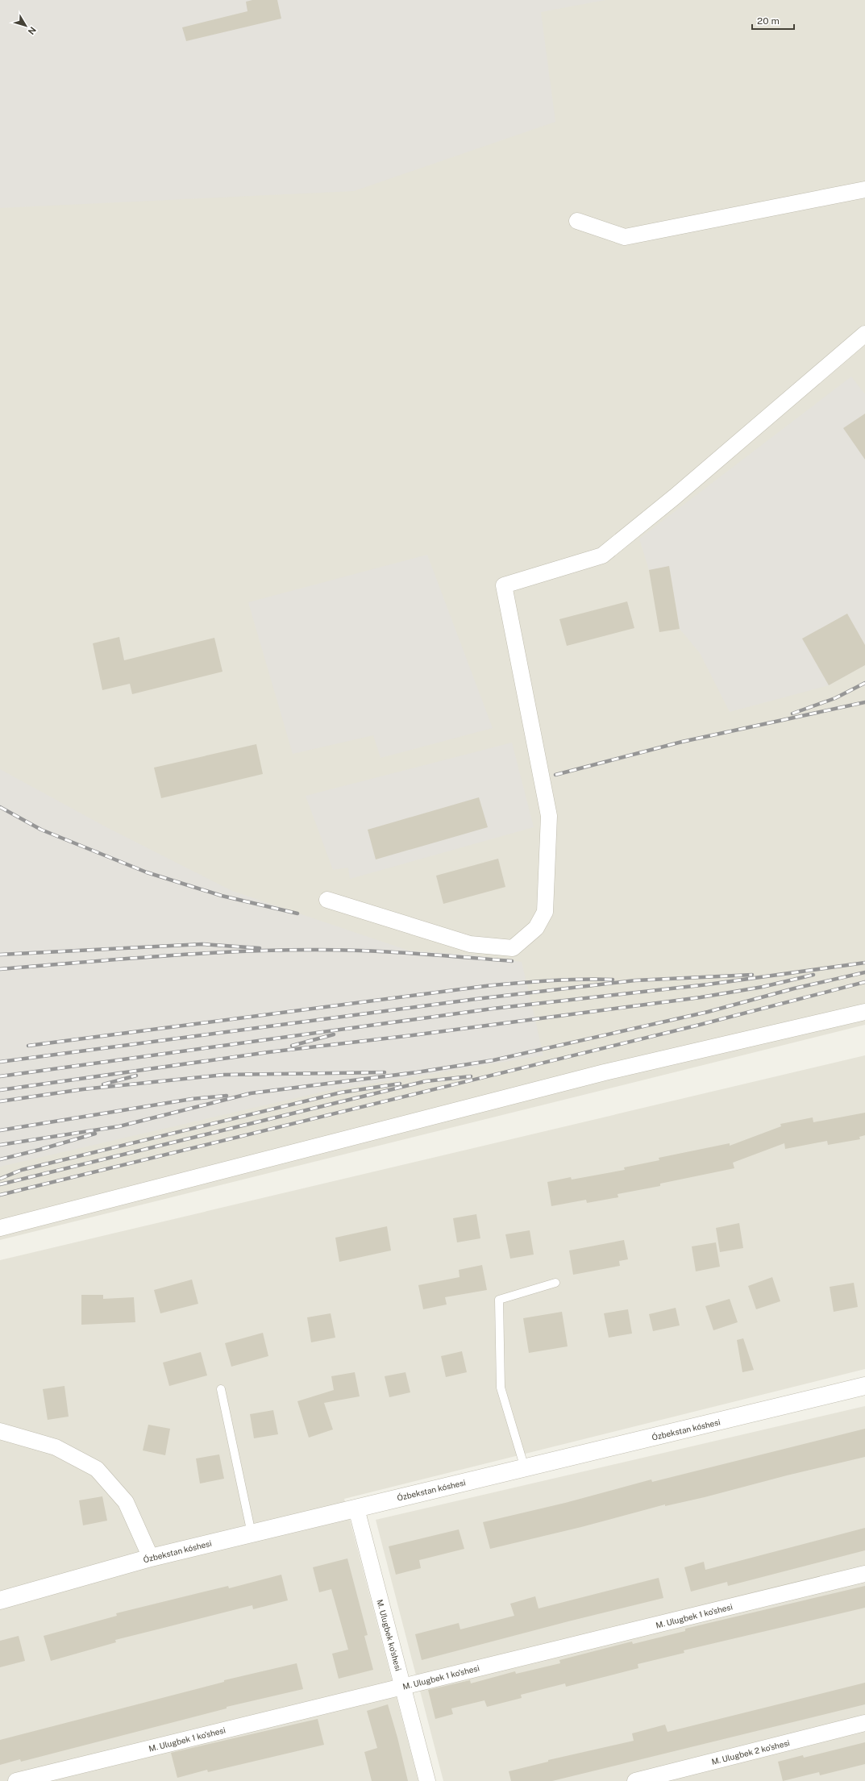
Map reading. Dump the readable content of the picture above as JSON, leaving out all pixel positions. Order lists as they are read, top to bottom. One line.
{"streets":{"street":["Ózbekstan kóshesi","M. Ulugbek 1 ko'shesi","M. Ulugbek ko'shesi","M. Ulugbek 2 ko'shesi"]},"crossings":[["Ózbekstan kóshesi","M. Ulugbek ko'shesi"],["M. Ulugbek 1 ko'shesi","M. Ulugbek ko'shesi"]],"scale_bar":"20 m","north":"bottom right"}
